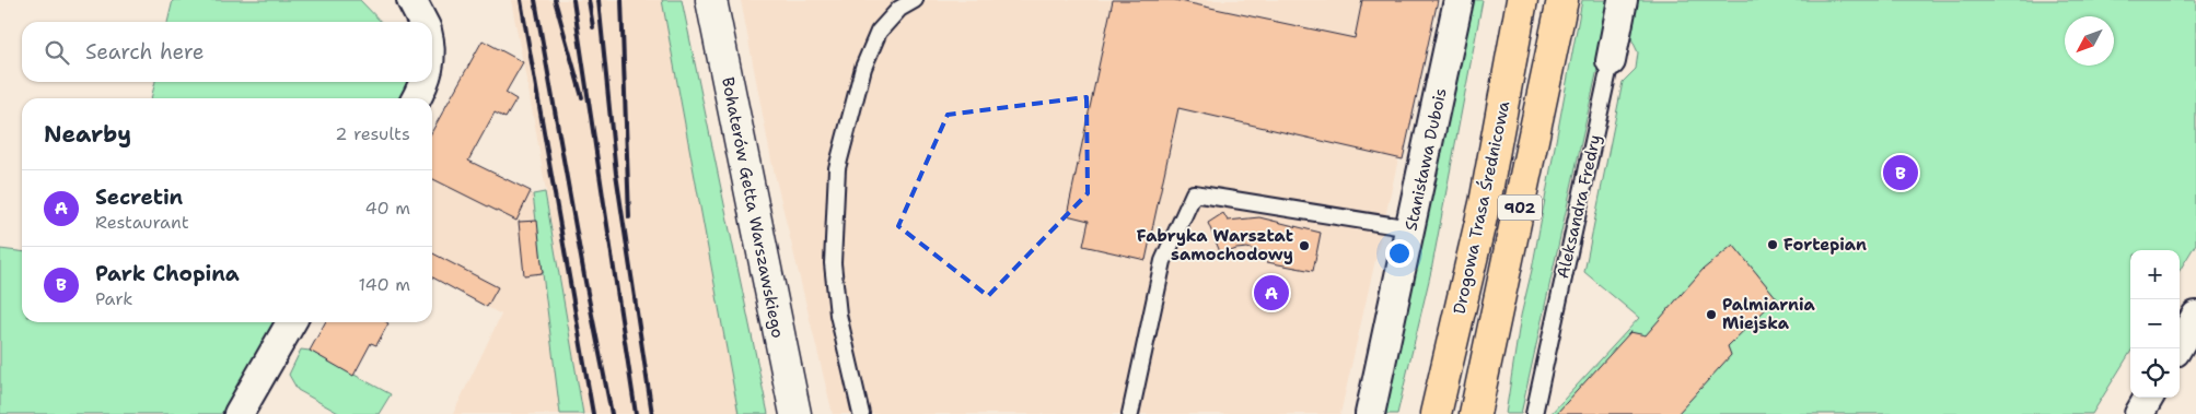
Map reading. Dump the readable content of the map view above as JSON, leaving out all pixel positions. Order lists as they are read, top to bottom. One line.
{"streets":{"main road":["Bohaterów Getta Warszawskiego","Drogowa Trasa Średnicowa","902"],"street":["Stanisława Dubois","Aleksandra Fredry"]},"places":["Fortepian","Fabryka Warsztat samochodowy","Palmiarnia Miejska"],"north":"bottom left","page":{"search":"Search here","heading":["Nearby","2 results"],"pins":["B","A"],"list":[{"mark":"A","name":"Secretin","note":"Restaurant","value":"40 m"},{"mark":"B","name":"Park Chopina","note":"Park","value":"140 m"}],"map_buttons":["+","−"]}}
